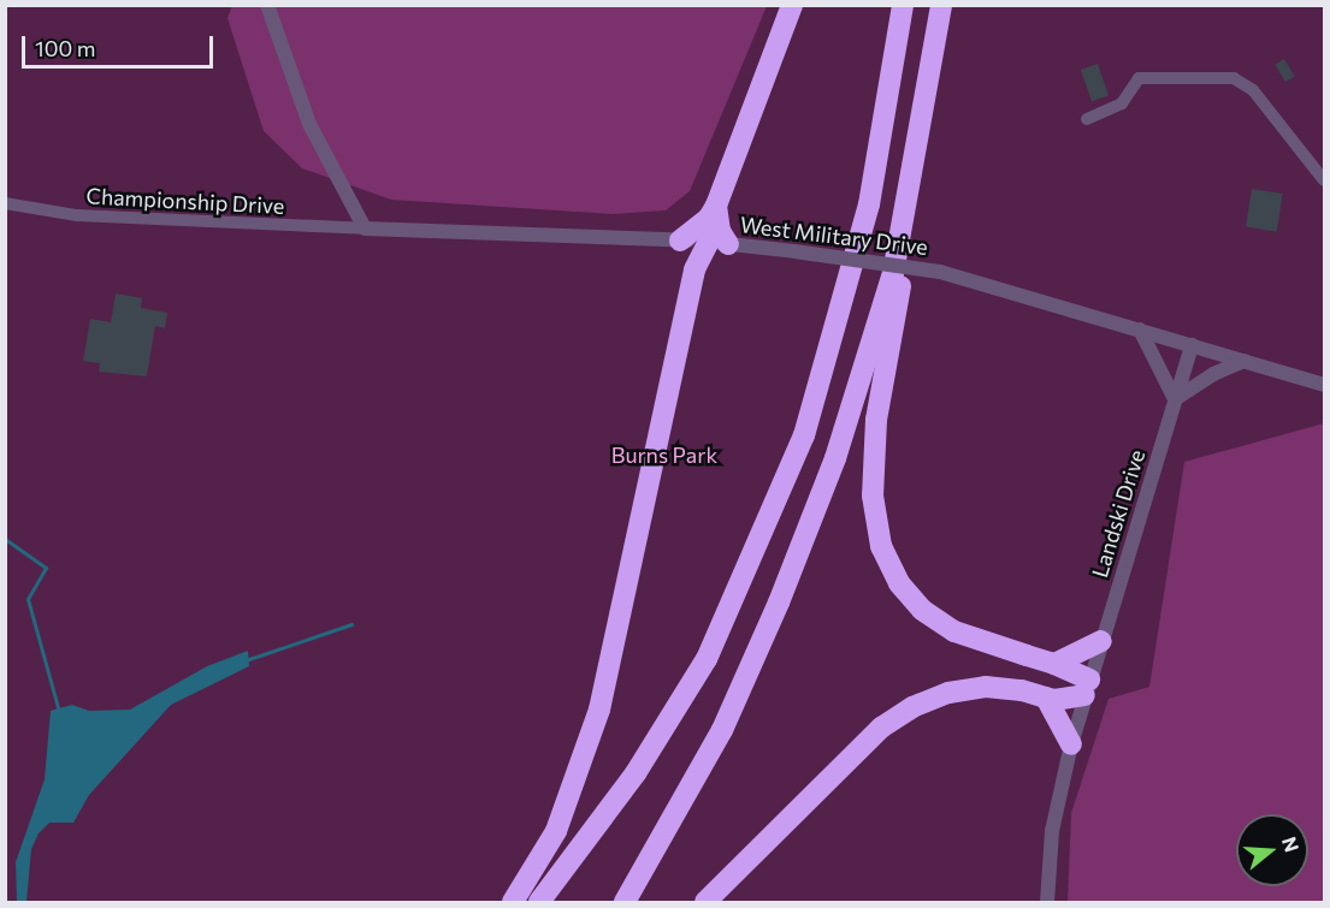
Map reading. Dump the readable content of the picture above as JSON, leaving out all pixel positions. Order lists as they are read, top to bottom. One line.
{"streets":{"street":["Championship Drive","West Military Drive","Landski Drive"]},"crossings":[["Championship Drive","West Military Drive"],["West Military Drive","Landski Drive"]],"parks":["Burns Park"],"scale_bar":"100 m","north":"right"}
